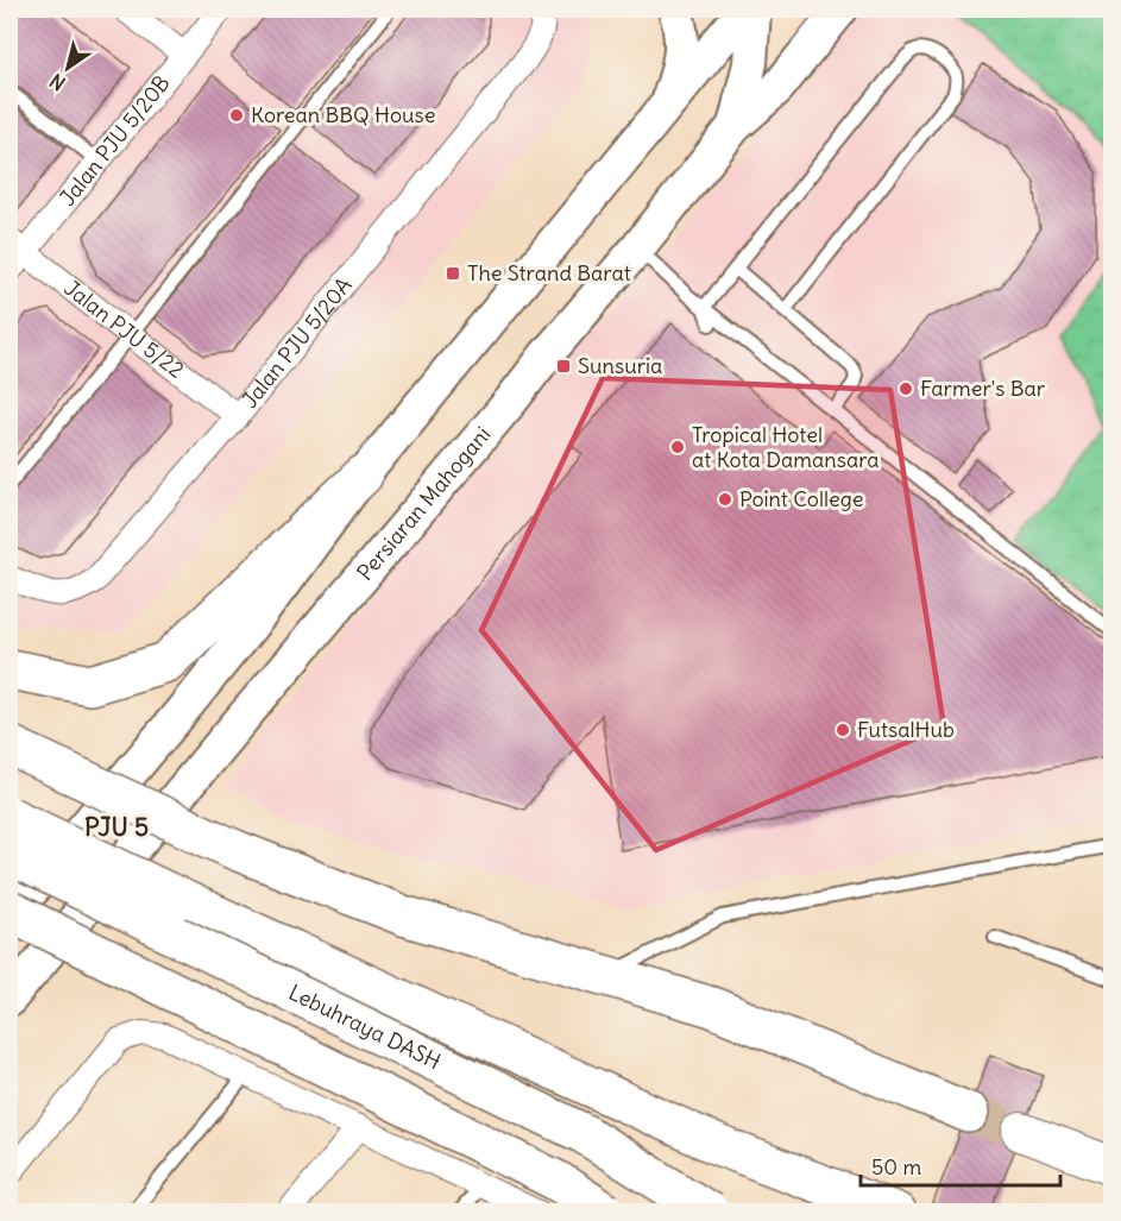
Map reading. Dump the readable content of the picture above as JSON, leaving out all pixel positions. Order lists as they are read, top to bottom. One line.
{"streets":{"highway":["Lebuhraya DASH"],"main road":["Persiaran Mahogani"],"street":["Jalan PJU 5/20B","Jalan PJU 5/22","Jalan PJU 5/20A"]},"crossings":[["Jalan PJU 5/20B","Jalan PJU 5/22"],["Jalan PJU 5/22","Jalan PJU 5/20A"]],"districts":["PJU 5"],"places":{"other":["Korean BBQ House","Farmer's Bar","Tropical Hotel at Kota Damansara","Point College","FutsalHub"],"transit":["The Strand Barat","Sunsuria"]},"scale_bar":"50 m","north":"bottom left"}
